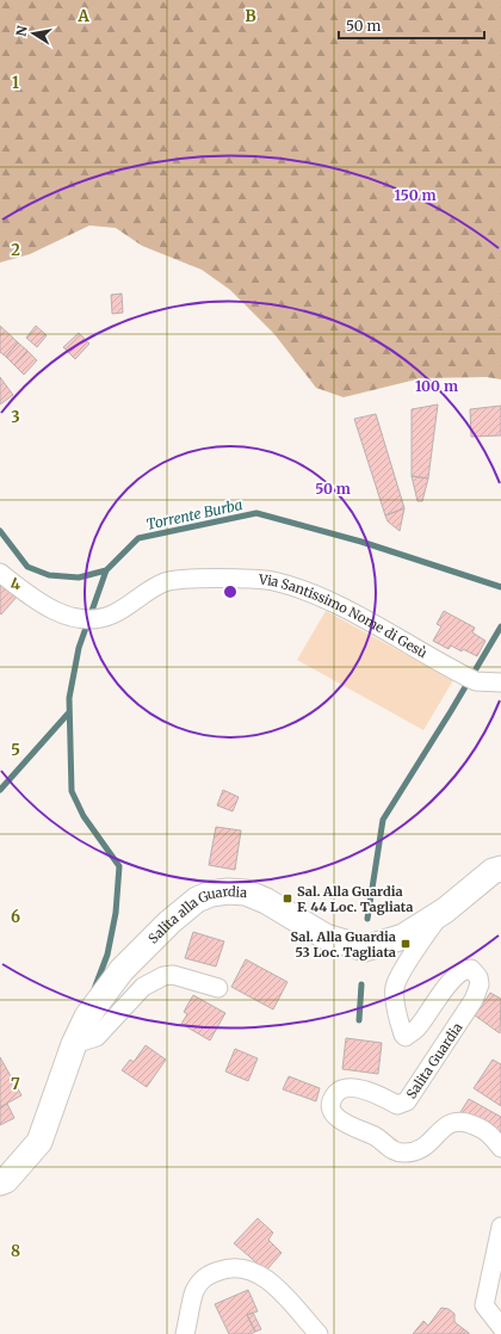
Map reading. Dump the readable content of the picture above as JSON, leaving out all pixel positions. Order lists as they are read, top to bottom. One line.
{"streets":{"main road":["Salita alla Guardia"],"street":["Via Santissimo Nome di Gesù","Salita Guardia"]},"crossings":[["Salita alla Guardia","Salita Guardia"]],"water":["Torrente Burba"],"places":{"transit":["Sal. Alla Guardia F. 44 Loc. Tagliata","Sal. Alla Guardia 53 Loc. Tagliata"]},"scale_bar":"50 m","north":"left","grid":{"columns":["A","B"],"rows":["1","2","3","4","5","6","7","8"]},"rings":["150 m","100 m","50 m"]}
